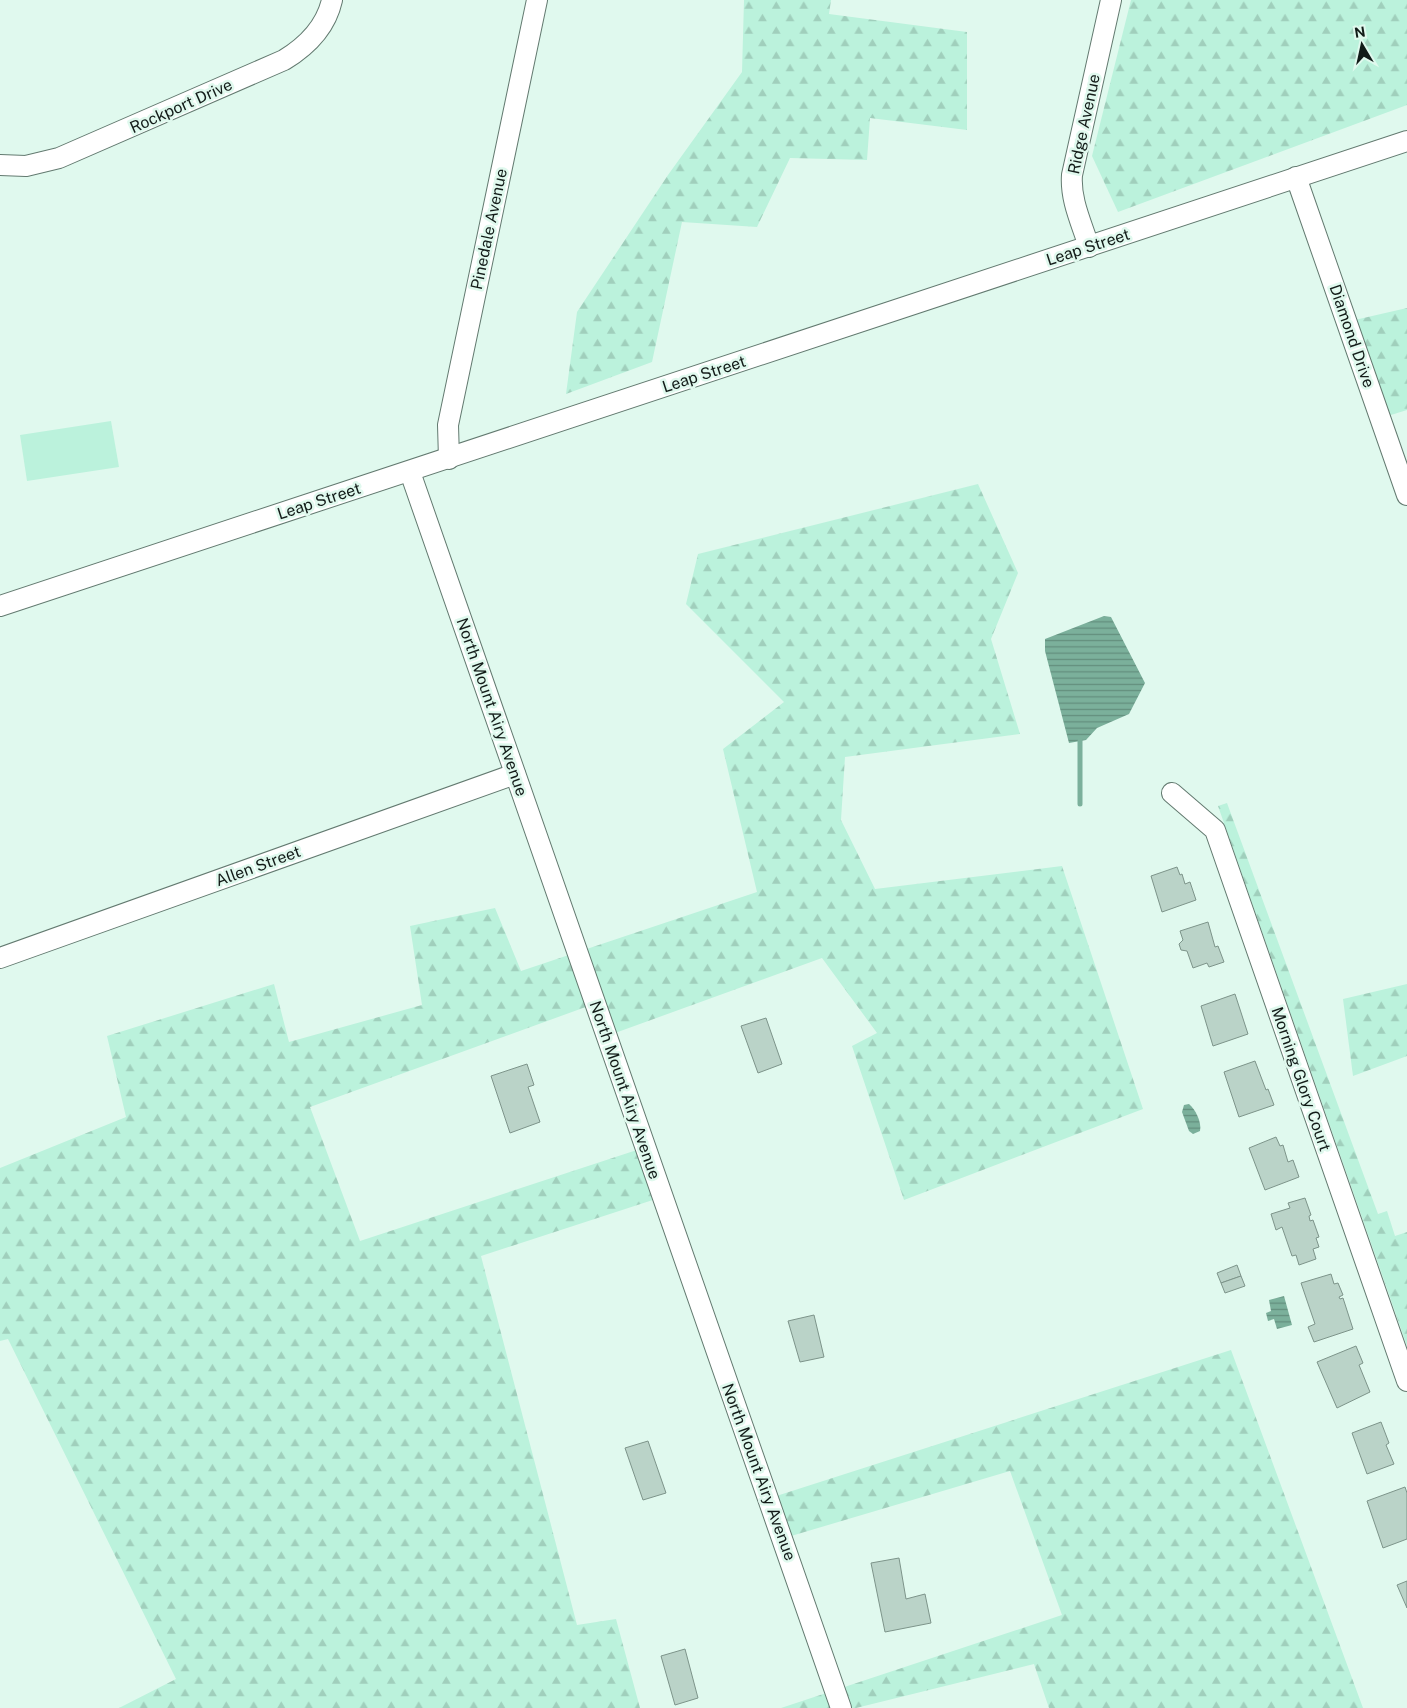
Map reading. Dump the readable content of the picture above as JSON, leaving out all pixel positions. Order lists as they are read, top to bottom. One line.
{"streets":{"street":["Rockport Drive","Ridge Avenue","Pinedale Avenue","Leap Street","Diamond Drive","North Mount Airy Avenue","Allen Street","Morning Glory Court"]},"crossings":[["Ridge Avenue","Leap Street"],["Pinedale Avenue","Leap Street"],["Leap Street","Diamond Drive"],["Leap Street","North Mount Airy Avenue"],["North Mount Airy Avenue","Allen Street"]],"north":"top"}
